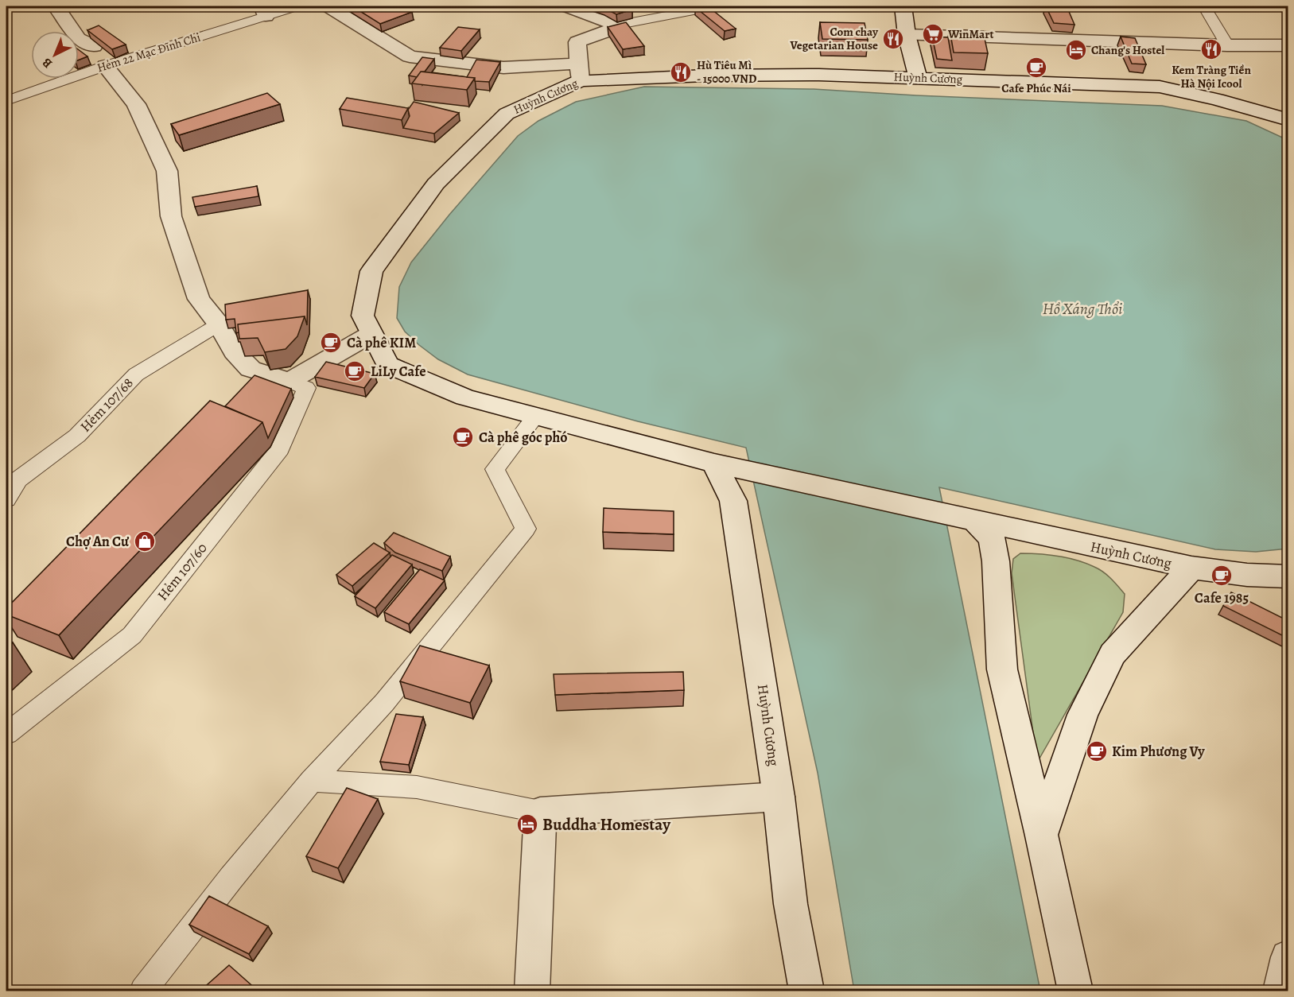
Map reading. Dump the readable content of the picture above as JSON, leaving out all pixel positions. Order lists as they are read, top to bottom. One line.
{"streets":{"street":["Huỳnh Cương"],"lane":["Hẻm 22 Mạc Đĩnh Chi","Hẻm 107/68","Hẻm 107/60"]},"water":["Hồ Xáng Thổi"],"places":{"supermarket":["WinMart"],"restaurant":["Com chay Vegetarian House","Kem Tràng Tiền Hà Nội Icool","Hù Tiêu Mì - 15000 VND"],"hotel":["Chang's Hostel","Buddha Homestay"],"cafe":["Cafe Phúc Nái","Cà phê KIM","LiLy Cafe","Cà phê góc phó","Cafe 1985","Kim Phương Vy"],"shop":["Chợ An Cư"]},"north":"bottom left"}
